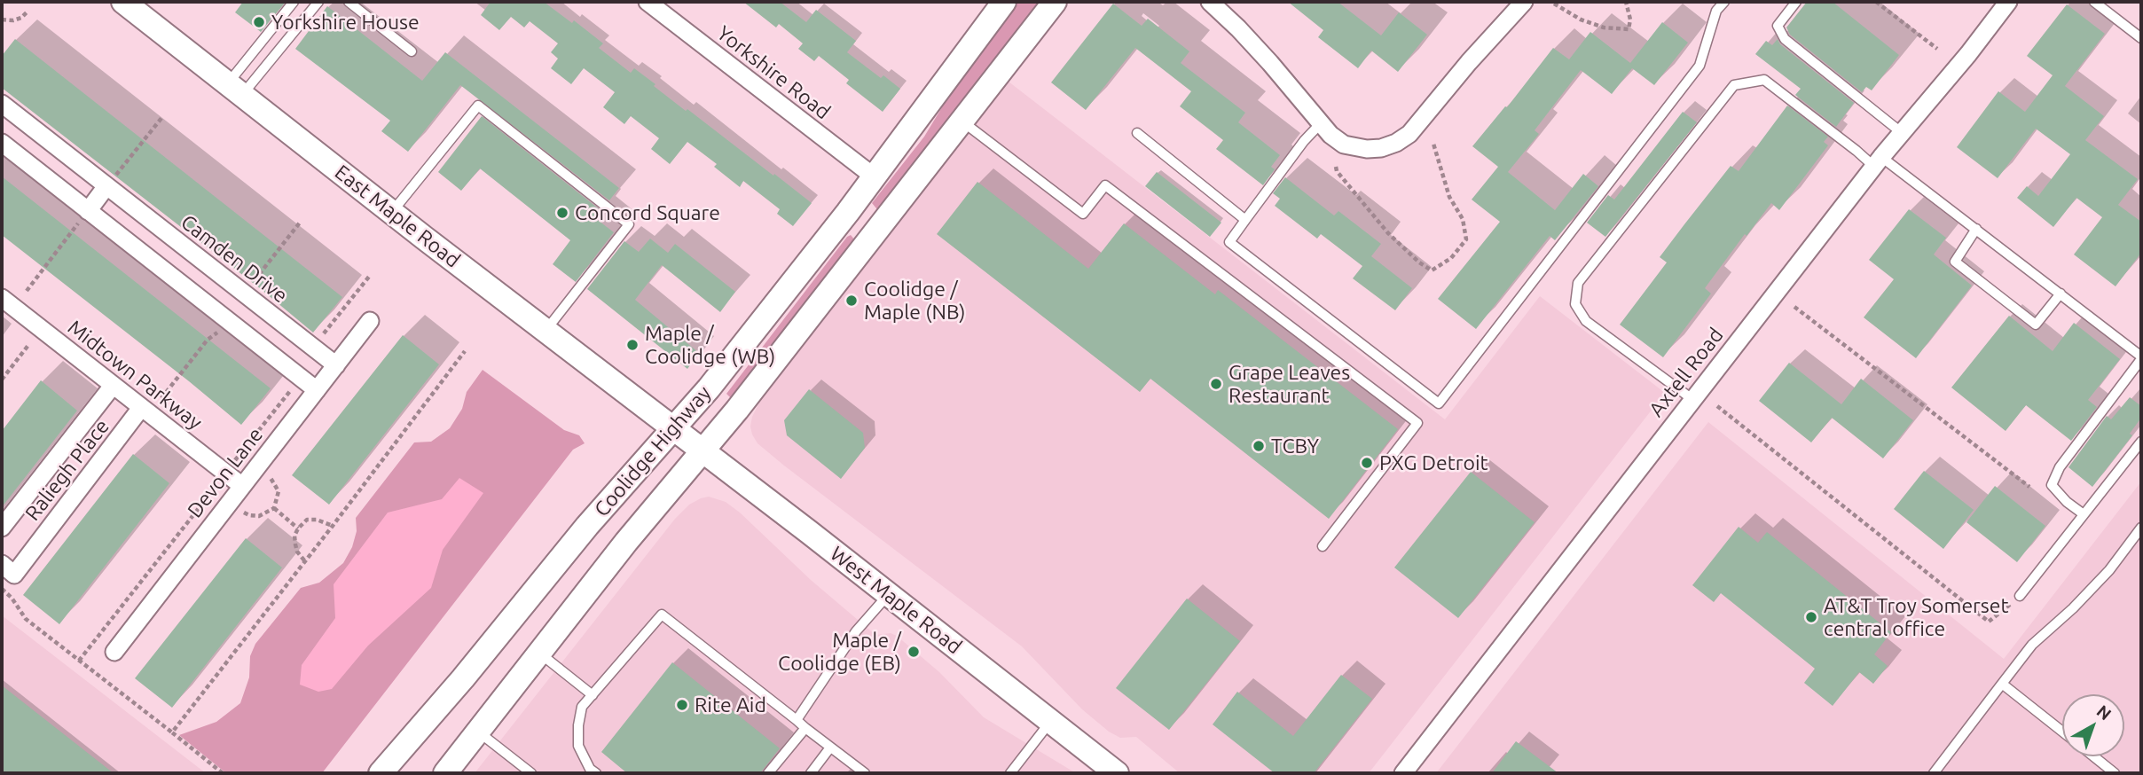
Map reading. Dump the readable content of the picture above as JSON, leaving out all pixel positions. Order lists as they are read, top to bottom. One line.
{"streets":{"main road":["East Maple Road","Coolidge Highway","West Maple Road"],"street":["Yorkshire Road","Camden Drive","Axtell Road","Midtown Parkway","Raliegh Place","Devon Lane"]},"crossings":[["Yorkshire Road","Coolidge Highway"],["East Maple Road","Coolidge Highway"],["East Maple Road","West Maple Road"],["Camden Drive","Devon Lane"],["Midtown Parkway","Raliegh Place"],["Midtown Parkway","Devon Lane"],["Coolidge Highway","West Maple Road"]],"places":["Yorkshire House","Concord Square","Coolidge / Maple (NB)","Maple / Coolidge (WB)","Grape Leaves Restaurant","TCBY","PXG Detroit","AT&T Troy Somerset central office","Maple / Coolidge (EB)","Rite Aid"],"north":"top right"}
